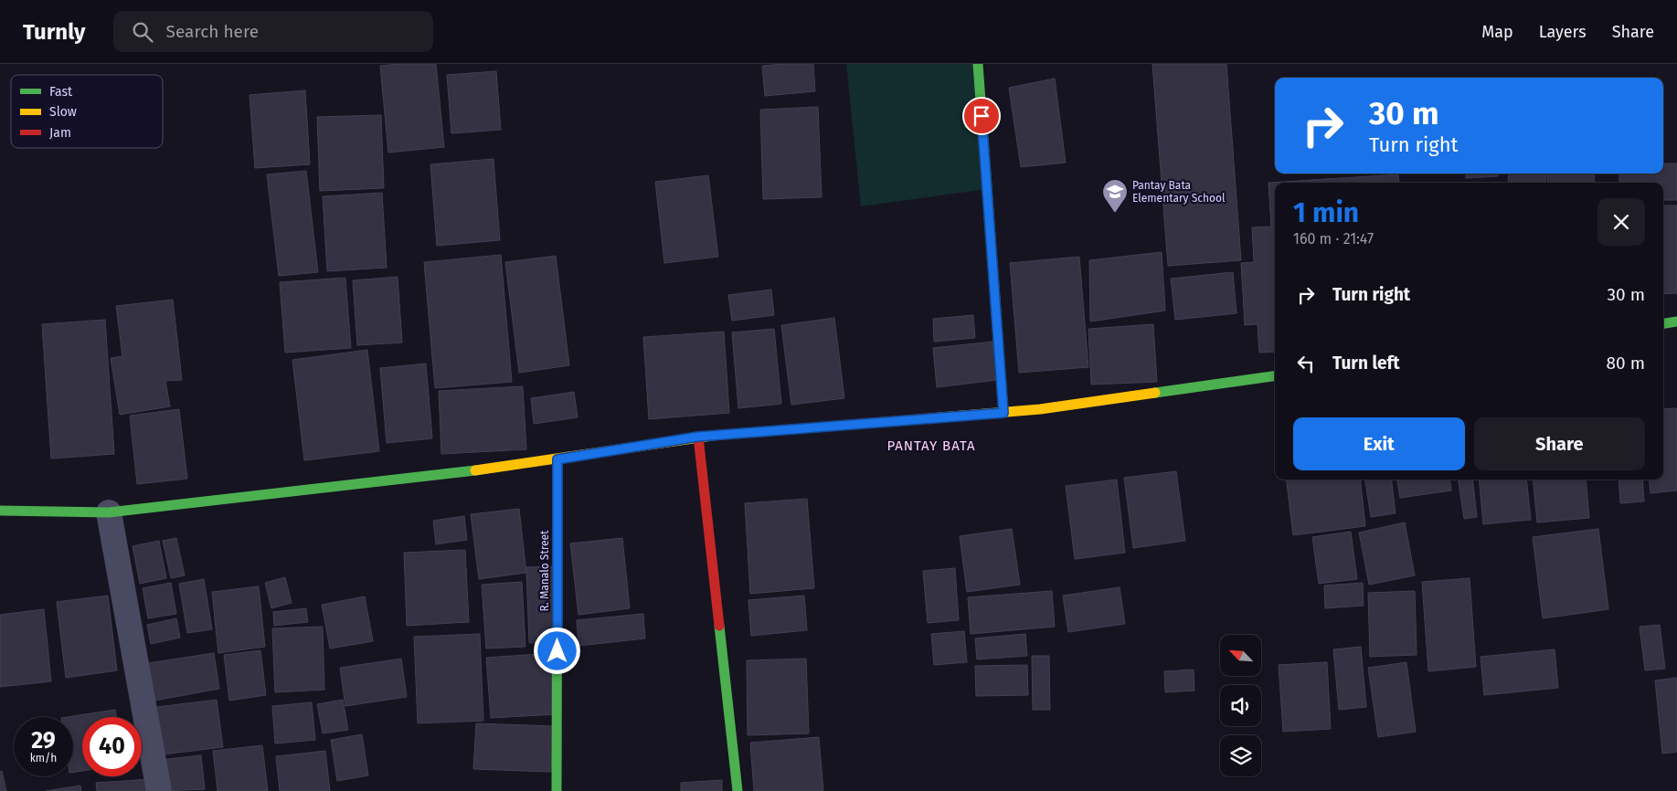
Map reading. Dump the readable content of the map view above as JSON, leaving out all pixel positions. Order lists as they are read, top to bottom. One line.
{"streets":{"street":["R. Manalo Street"]},"districts":["PANTAY BATA"],"places":{"school or university":["Pantay Bata Elementary School"]},"legend":["Fast","Slow","Jam"],"north":"top left","page":{"header":"Turnly","search":"Search here","nav":["Map","Layers","Share"],"turn":["30 m","Turn right"],"heading":["1 min","160 m · 21:47"],"list":[{"name":"Turn right","value":"30 m"},{"name":"Turn left","value":"80 m"}],"buttons":["Exit","Share"],"speed":"29 km/h","limit":"40"}}
